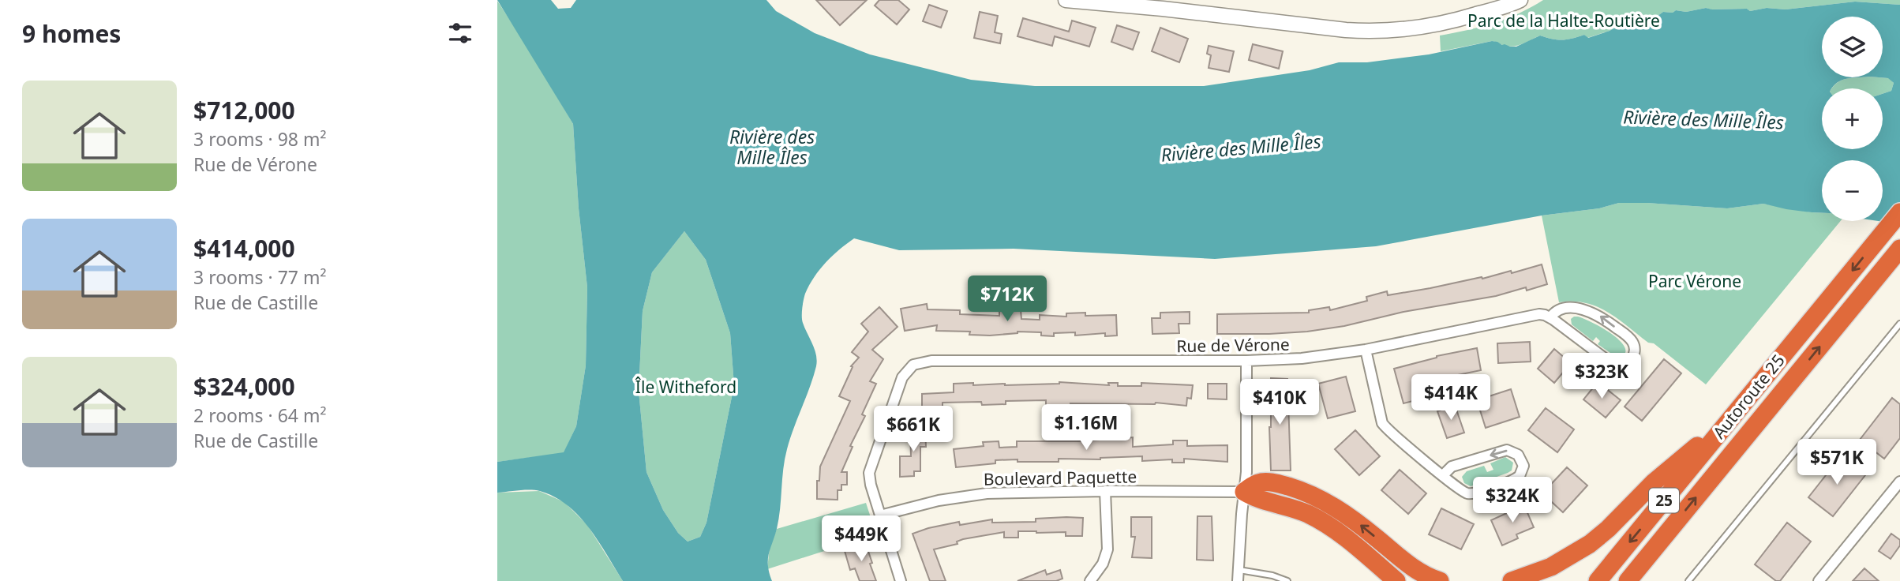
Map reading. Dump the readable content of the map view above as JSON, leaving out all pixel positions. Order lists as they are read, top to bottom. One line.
{"streets":{"highway":["Autoroute 25","25"],"street":["Rue de Vérone","Boulevard Paquette"]},"crossings":[["Rue de Vérone","Boulevard Paquette"]],"water":["Rivière des Mille Îles"],"parks":["Parc de la Halte-Routière","Parc Vérone","Île Witheford"],"page":{"heading":"9 homes","map_buttons":["+","−"],"list":[{"name":"$712,000","note":"3 rooms · 98 m² · Rue de Vérone"},{"name":"$414,000","note":"3 rooms · 77 m² · Rue de Castille"},{"name":"$324,000","note":"2 rooms · 64 m² · Rue de Castille"}],"price":["$712K","$323K","$414K","$410K","$1.16M","$661K","$571K","$324K","$449K"]}}
